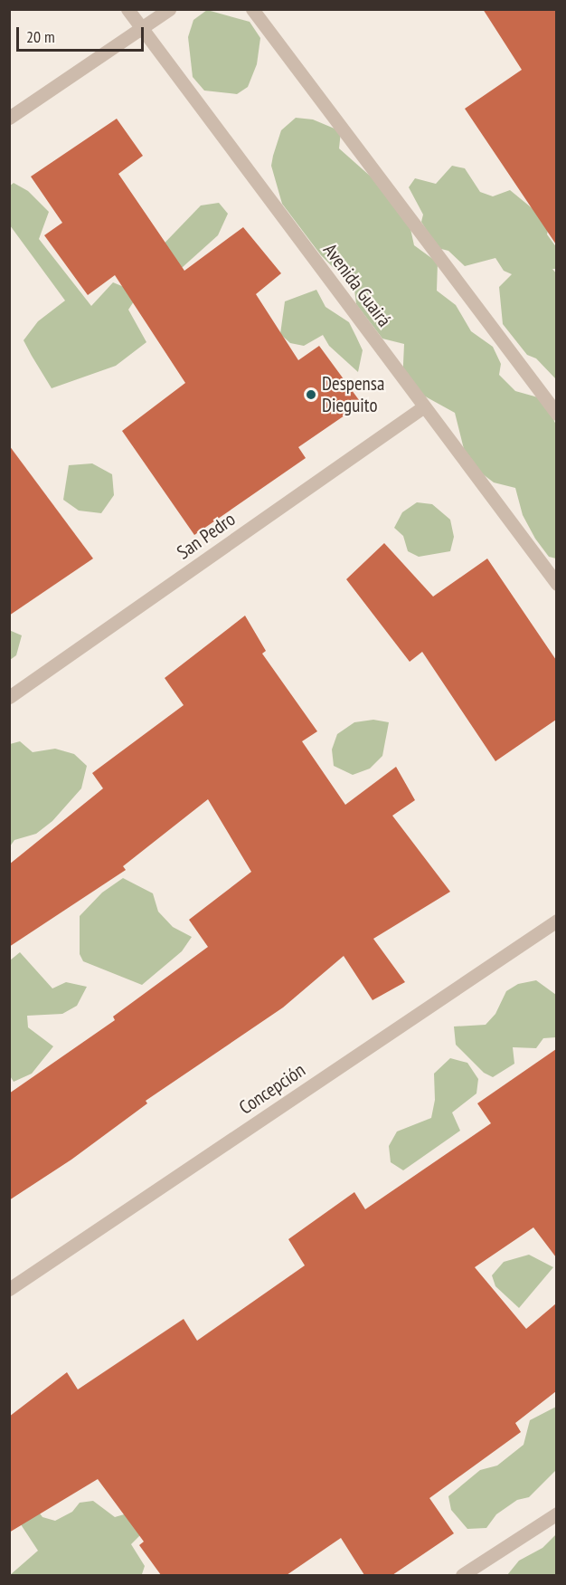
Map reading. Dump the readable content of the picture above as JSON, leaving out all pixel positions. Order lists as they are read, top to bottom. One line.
{"streets":{"street":["Avenida Guairá","San Pedro","Concepción"]},"crossings":[["Avenida Guairá","San Pedro"]],"places":["Despensa Dieguito"],"scale_bar":"20 m"}
